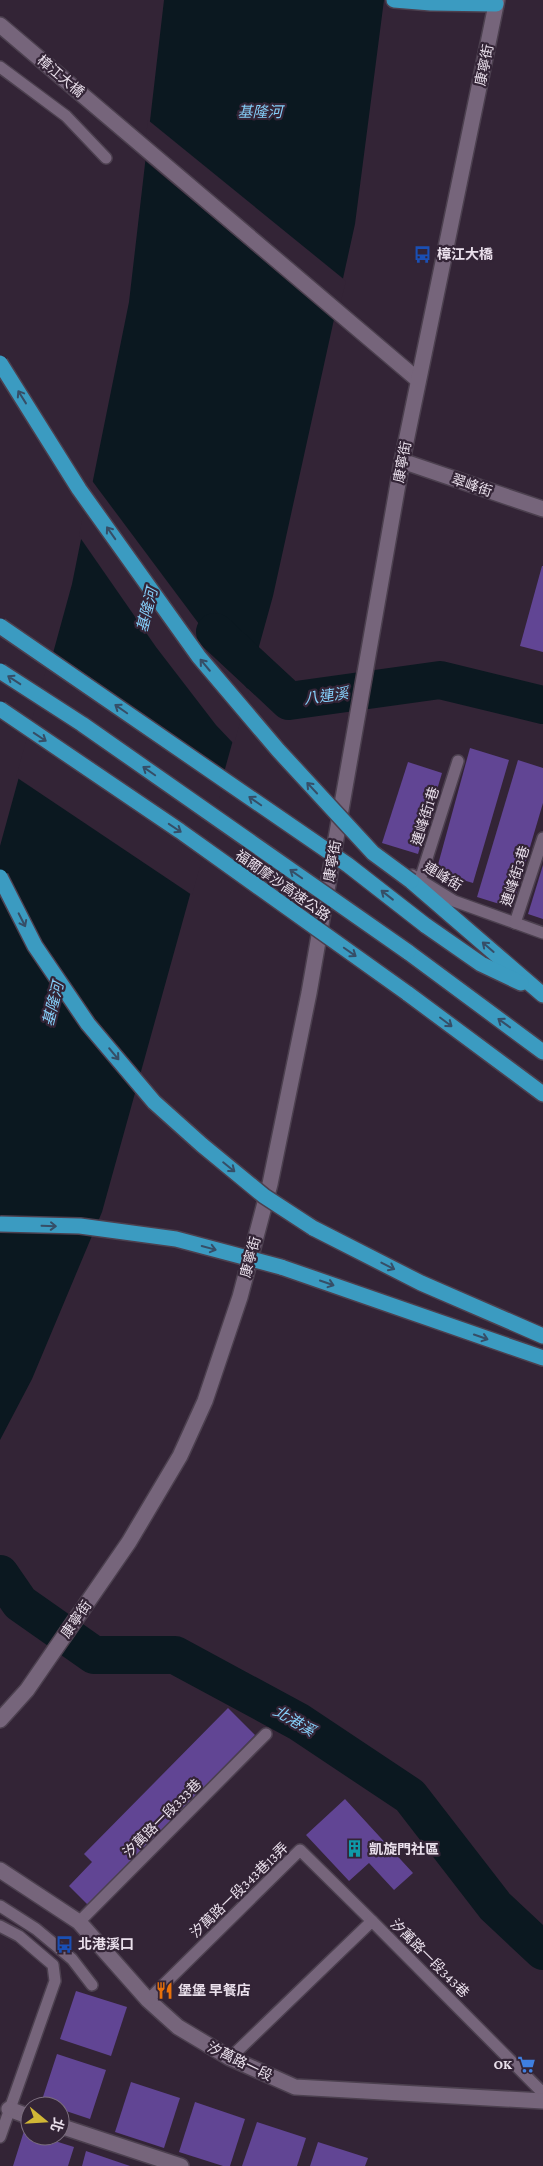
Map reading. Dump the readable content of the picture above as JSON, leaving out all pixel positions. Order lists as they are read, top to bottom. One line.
{"streets":{"highway":["福爾摩沙高速公路"],"street":["康寧街","樟江大橋","翠峰街","汐萬路一段"],"lane":["連峰街1巷","連峰街","連峰街3巷","汐萬路一段333巷","汐萬路一段343巷13弄","汐萬路一段343巷"]},"crossings":[["康寧街","樟江大橋"],["康寧街","翠峰街"],["康寧街","連峰街"],["連峰街1巷","連峰街"],["連峰街","連峰街3巷"],["汐萬路一段333巷","汐萬路一段"],["汐萬路一段343巷13弄","汐萬路一段343巷"],["汐萬路一段343巷13弄","汐萬路一段"],["汐萬路一段343巷","汐萬路一段"]],"water":["基隆河","八連溪","北港溪"],"places":{"bus stop":["樟江大橋","北港溪口"],"building":["凱旋門社區"],"restaurant":["堡堡 早餐店"],"supermarket":["OK"]},"north":"right"}
